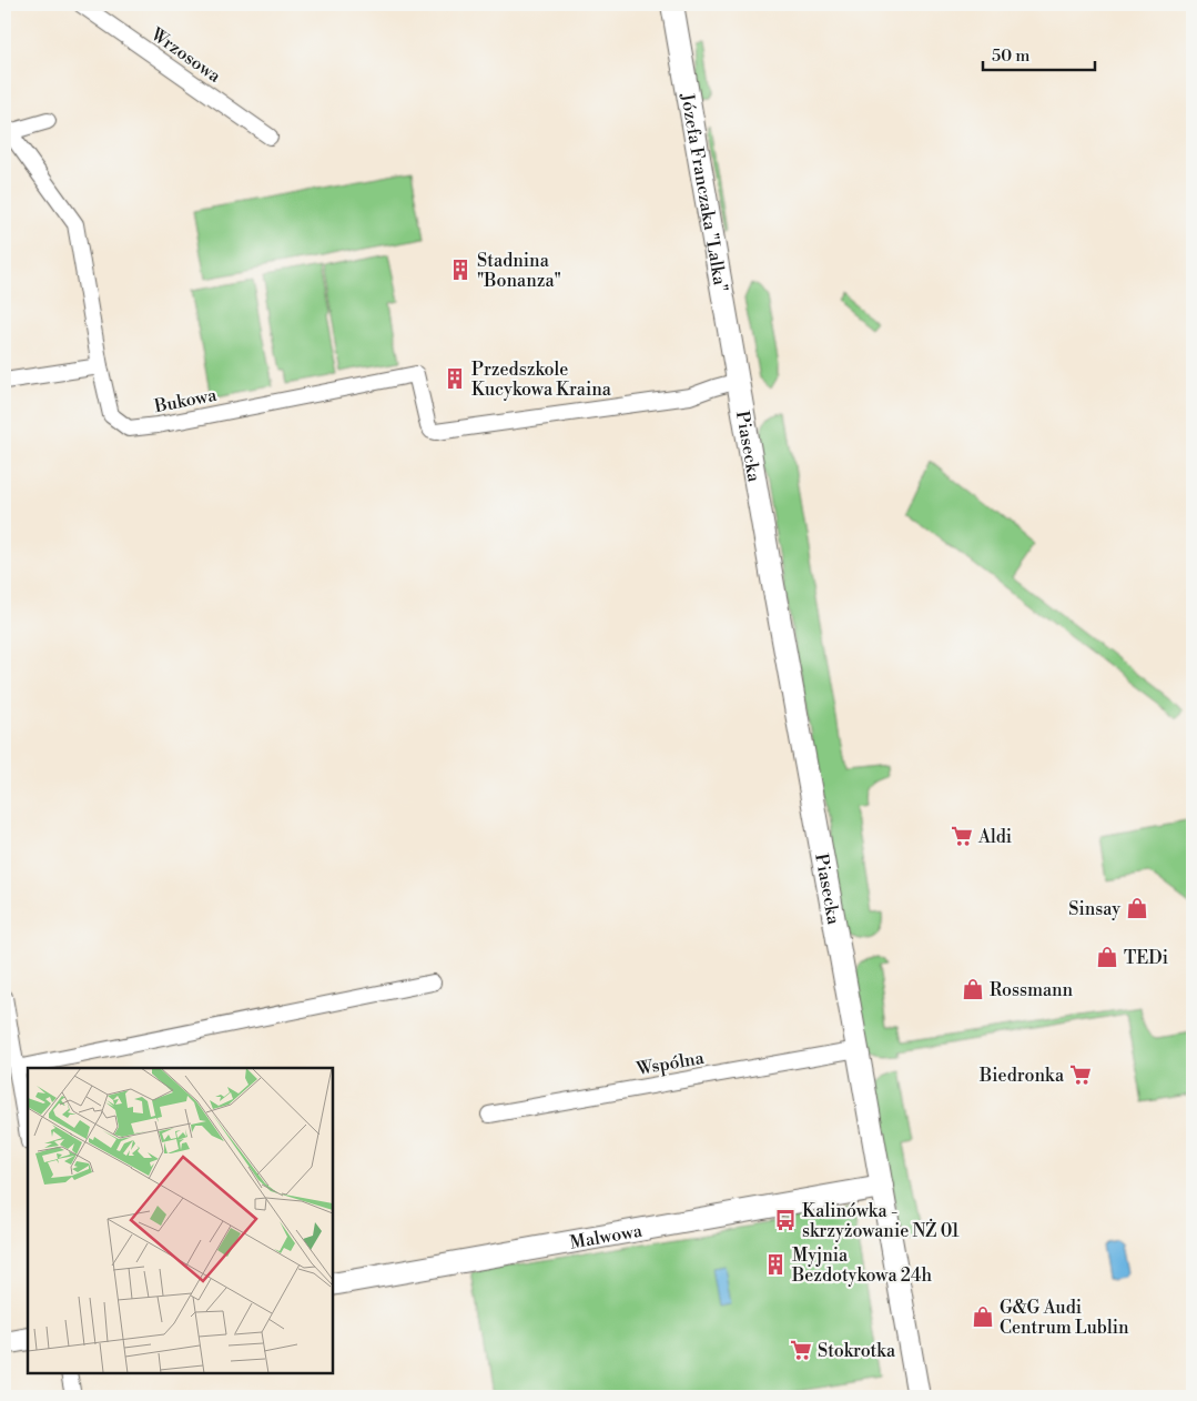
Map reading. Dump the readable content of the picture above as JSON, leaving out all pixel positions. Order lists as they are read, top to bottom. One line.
{"streets":{"street":["Wrzosowa","Józefa Franczaka \"Lalka\"","Bukowa","Piasecka","Wspólna","Malwowa"]},"crossings":[["Józefa Franczaka \"Lalka\"","Bukowa"],["Józefa Franczaka \"Lalka\"","Piasecka"],["Bukowa","Piasecka"],["Piasecka","Wspólna"],["Piasecka","Malwowa"]],"places":{"building":["Stadnina \"Bonanza\"","Przedszkole Kucykowa Kraina","Myjnia Bezdotykowa 24h"],"supermarket":["Aldi","Biedronka","Stokrotka"],"shop":["Sinsay","TEDi","Rossmann","G&G Audi Centrum Lublin"],"bus stop":["Kalinówka - skrzyżowanie NŻ 01"]},"scale_bar":"50 m"}
